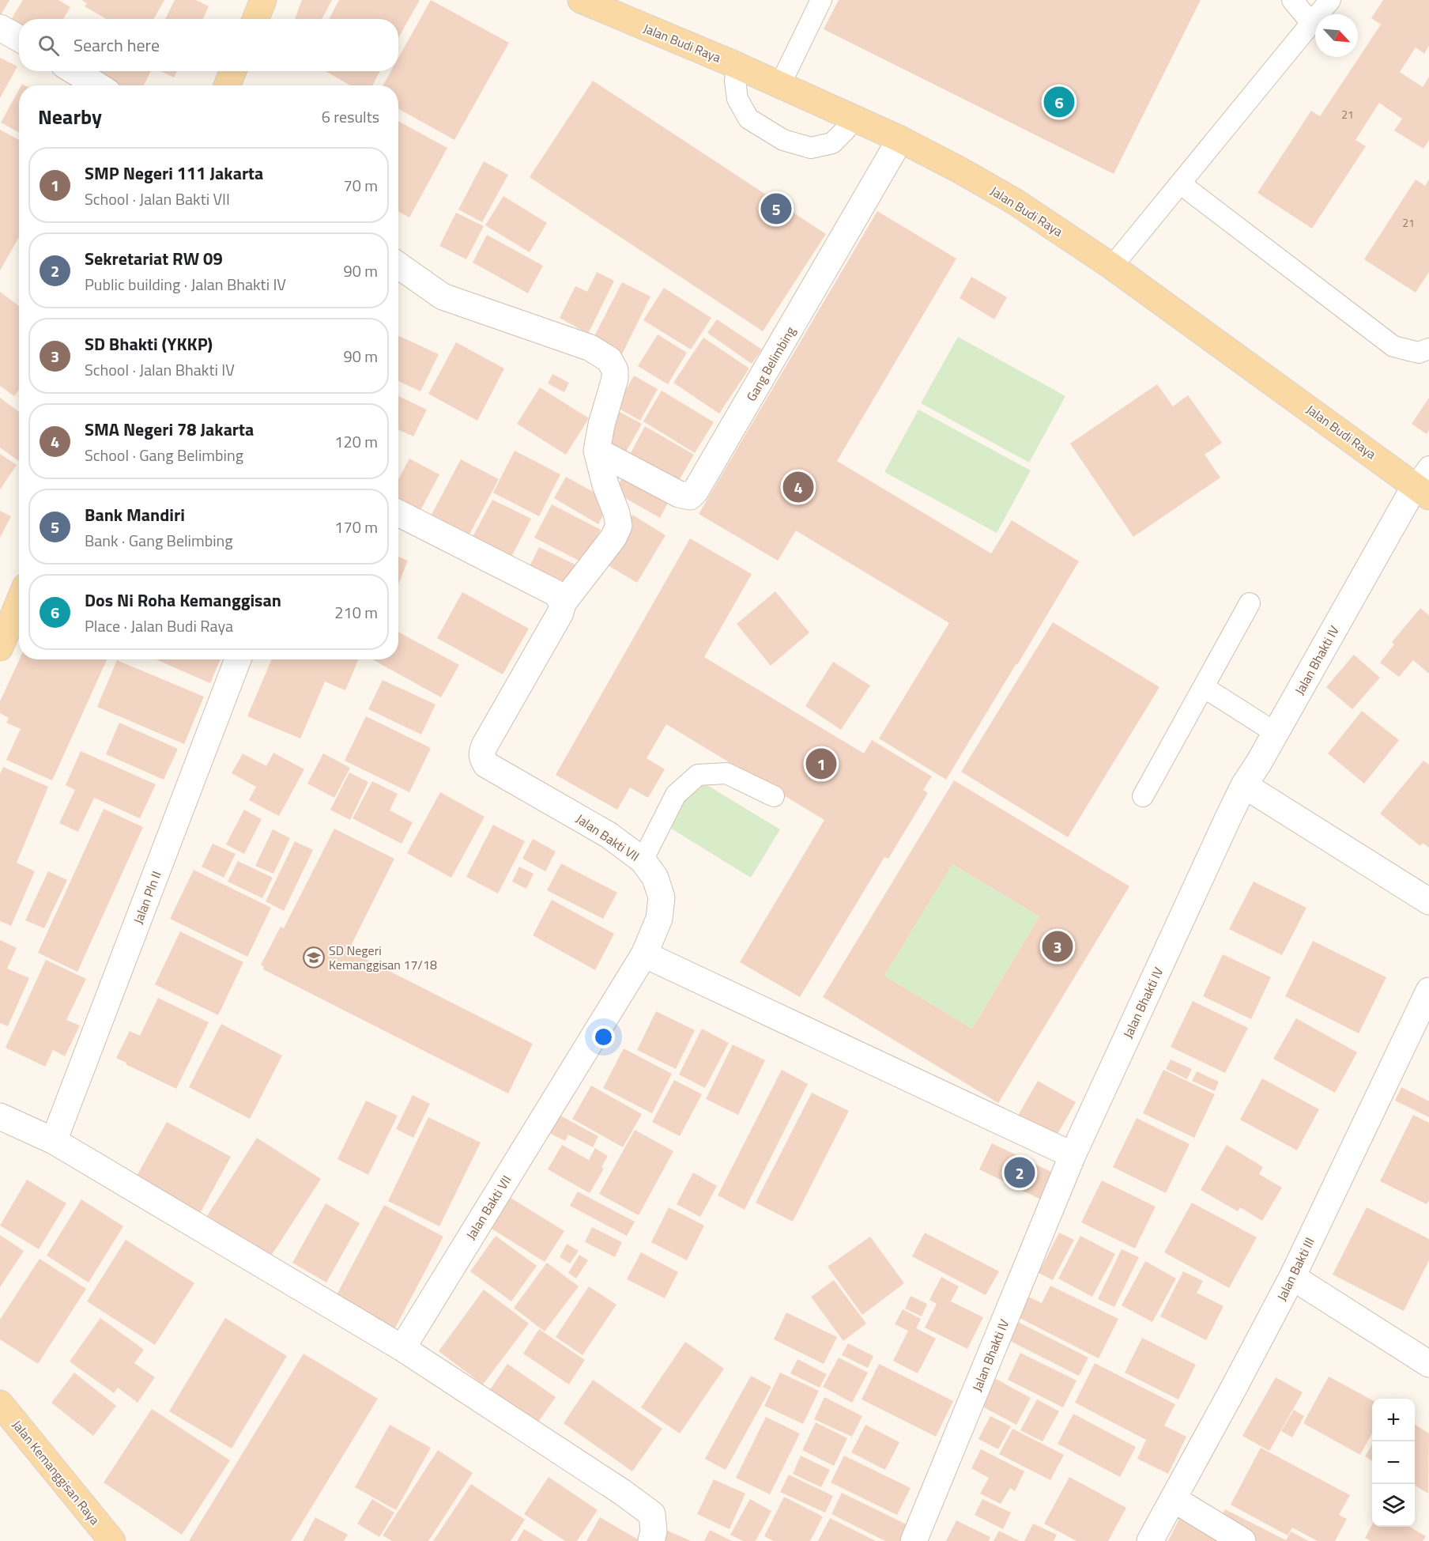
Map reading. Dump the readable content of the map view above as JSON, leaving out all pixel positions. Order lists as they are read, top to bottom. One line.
{"streets":{"main road":["Jalan Budi Raya","Jalan Kemanggisan Raya"],"street":["Gang Belimbing","Jalan Bhakti IV","Jalan Bakti VII","Jalan Pln II","Jalan Bakti III"]},"crossings":[["Jalan Budi Raya","Gang Belimbing"],["Jalan Budi Raya","Jalan Bhakti IV"]],"places":{"school or university":["SD Negeri Kemanggisan 17/18"]},"house_numbers":["21","21"],"north":"bottom right","page":{"search":"Search here","pins":["6","5","4","1","3","2"],"heading":["Nearby","6 results"],"list":[{"mark":"1","name":"SMP Negeri 111 Jakarta","note":"School · Jalan Bakti VII","value":"70 m"},{"mark":"2","name":"Sekretariat RW 09","note":"Public building · Jalan Bhakti IV","value":"90 m"},{"mark":"3","name":"SD Bhakti (YKKP)","note":"School · Jalan Bhakti IV","value":"90 m"},{"mark":"4","name":"SMA Negeri 78 Jakarta","note":"School · Gang Belimbing","value":"120 m"},{"mark":"5","name":"Bank Mandiri","note":"Bank · Gang Belimbing","value":"170 m"},{"mark":"6","name":"Dos Ni Roha Kemanggisan","note":"Place · Jalan Budi Raya","value":"210 m"}],"map_buttons":["+","−"]}}
